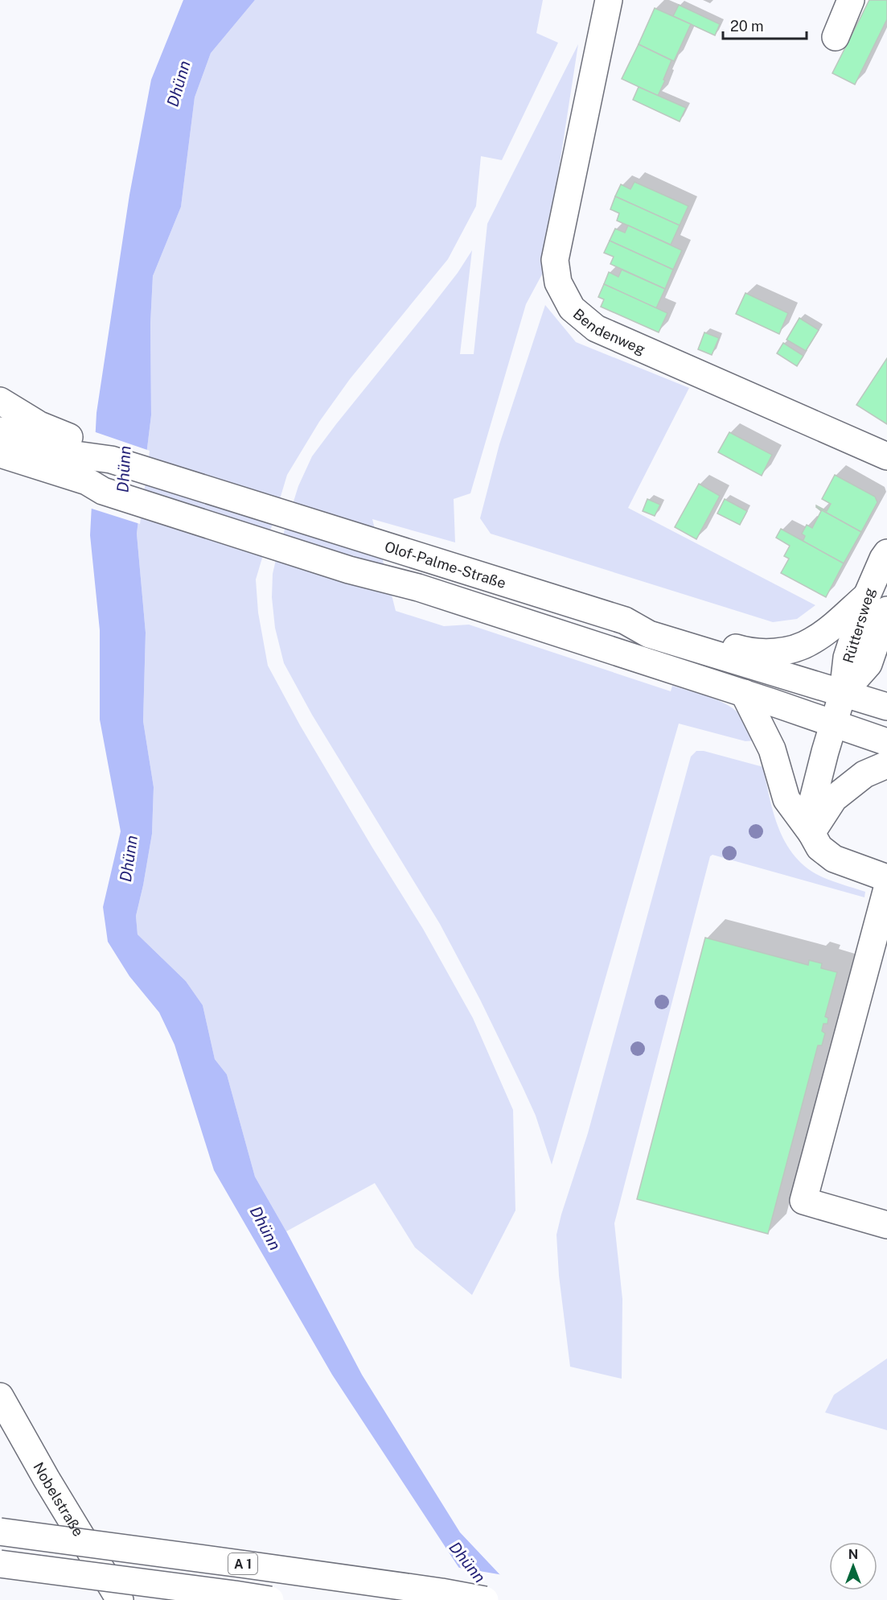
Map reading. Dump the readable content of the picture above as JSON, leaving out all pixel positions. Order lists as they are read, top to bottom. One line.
{"streets":{"main road":["Bendenweg","Olof-Palme-Straße","Rüttersweg","Nobelstraße","A 1"]},"crossings":[["Olof-Palme-Straße","Rüttersweg"]],"water":["Dhünn"],"scale_bar":"20 m","north":"top"}
